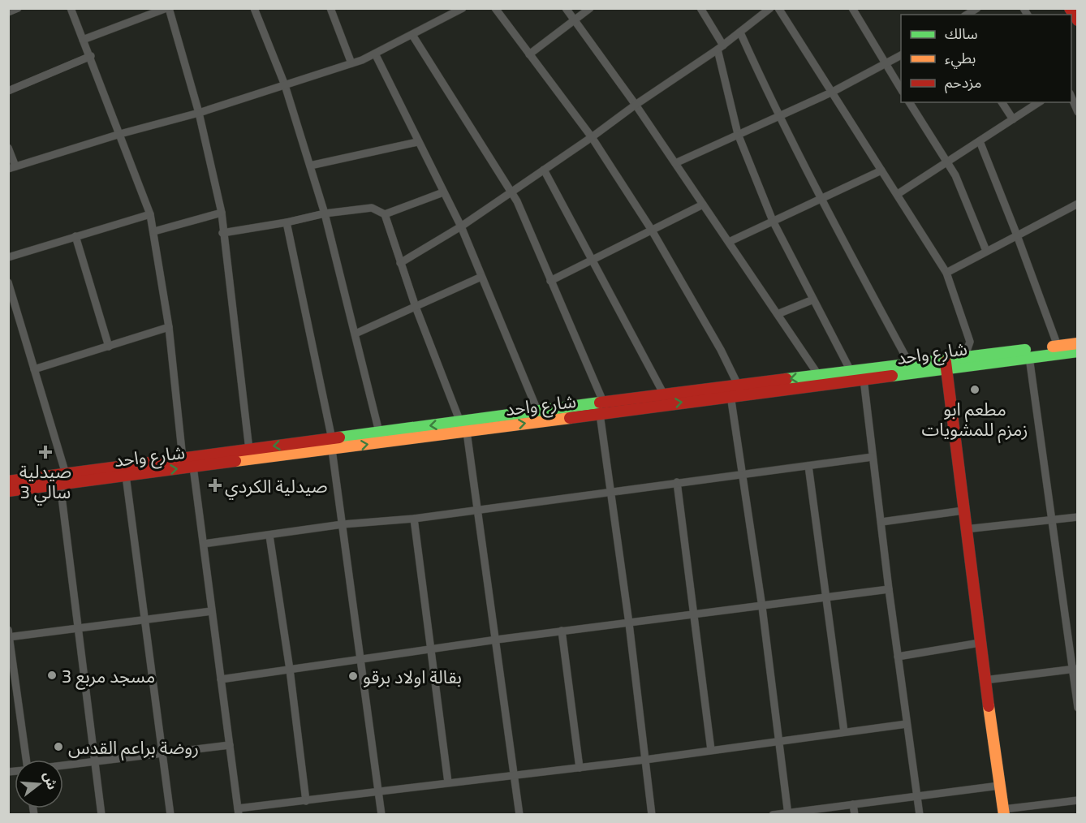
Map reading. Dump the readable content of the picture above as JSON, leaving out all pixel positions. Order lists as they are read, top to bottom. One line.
{"streets":{"street":["شارع واحد"]},"places":{"other":["مطعم ابو زمزم للمشويات","مسجد مربع 3","بقالة اولاد برقو","روضة براعم القدس"],"health":["صيدلية سالي 3","صيدلية الكردي"]},"legend":["سالك","بطيء","مزدحم"],"north":"right"}
